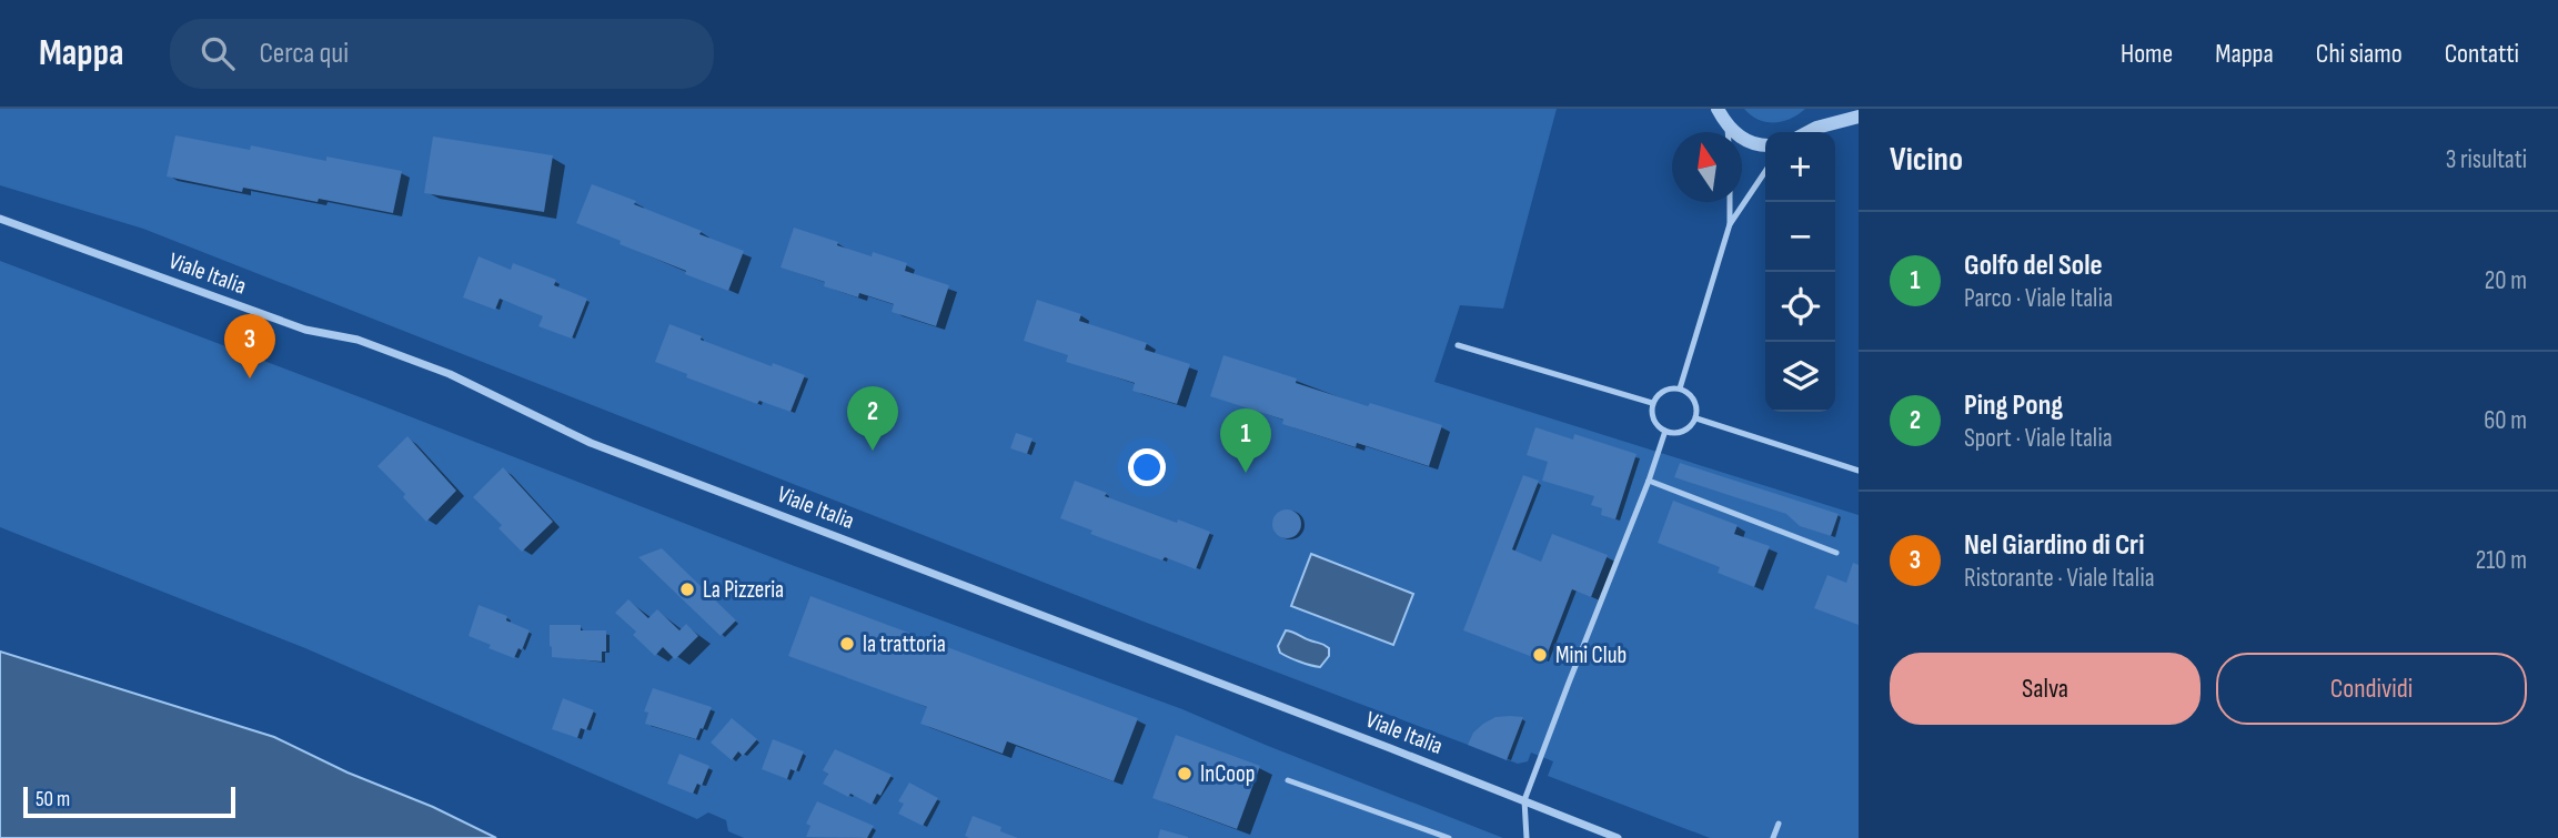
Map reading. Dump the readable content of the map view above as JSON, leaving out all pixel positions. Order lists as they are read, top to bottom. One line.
{"streets":{"street":["Viale Italia"]},"places":["La Pizzeria","la trattoria","Mini Club","InCoop"],"scale_bar":"50 m","north":"top","page":{"header":"Mappa","search":"Cerca qui","nav":["Home","Mappa","Chi siamo","Contatti"],"heading":["Vicino","3 risultati"],"map_buttons":["+","−"],"list":[{"mark":"1","name":"Golfo del Sole","note":"Parco · Viale Italia","value":"20 m"},{"mark":"2","name":"Ping Pong","note":"Sport · Viale Italia","value":"60 m"},{"mark":"3","name":"Nel Giardino di Cri","note":"Ristorante · Viale Italia","value":"210 m"}],"pins":["3","2","1"],"buttons":["Salva","Condividi"],"scale":"50 m"}}
